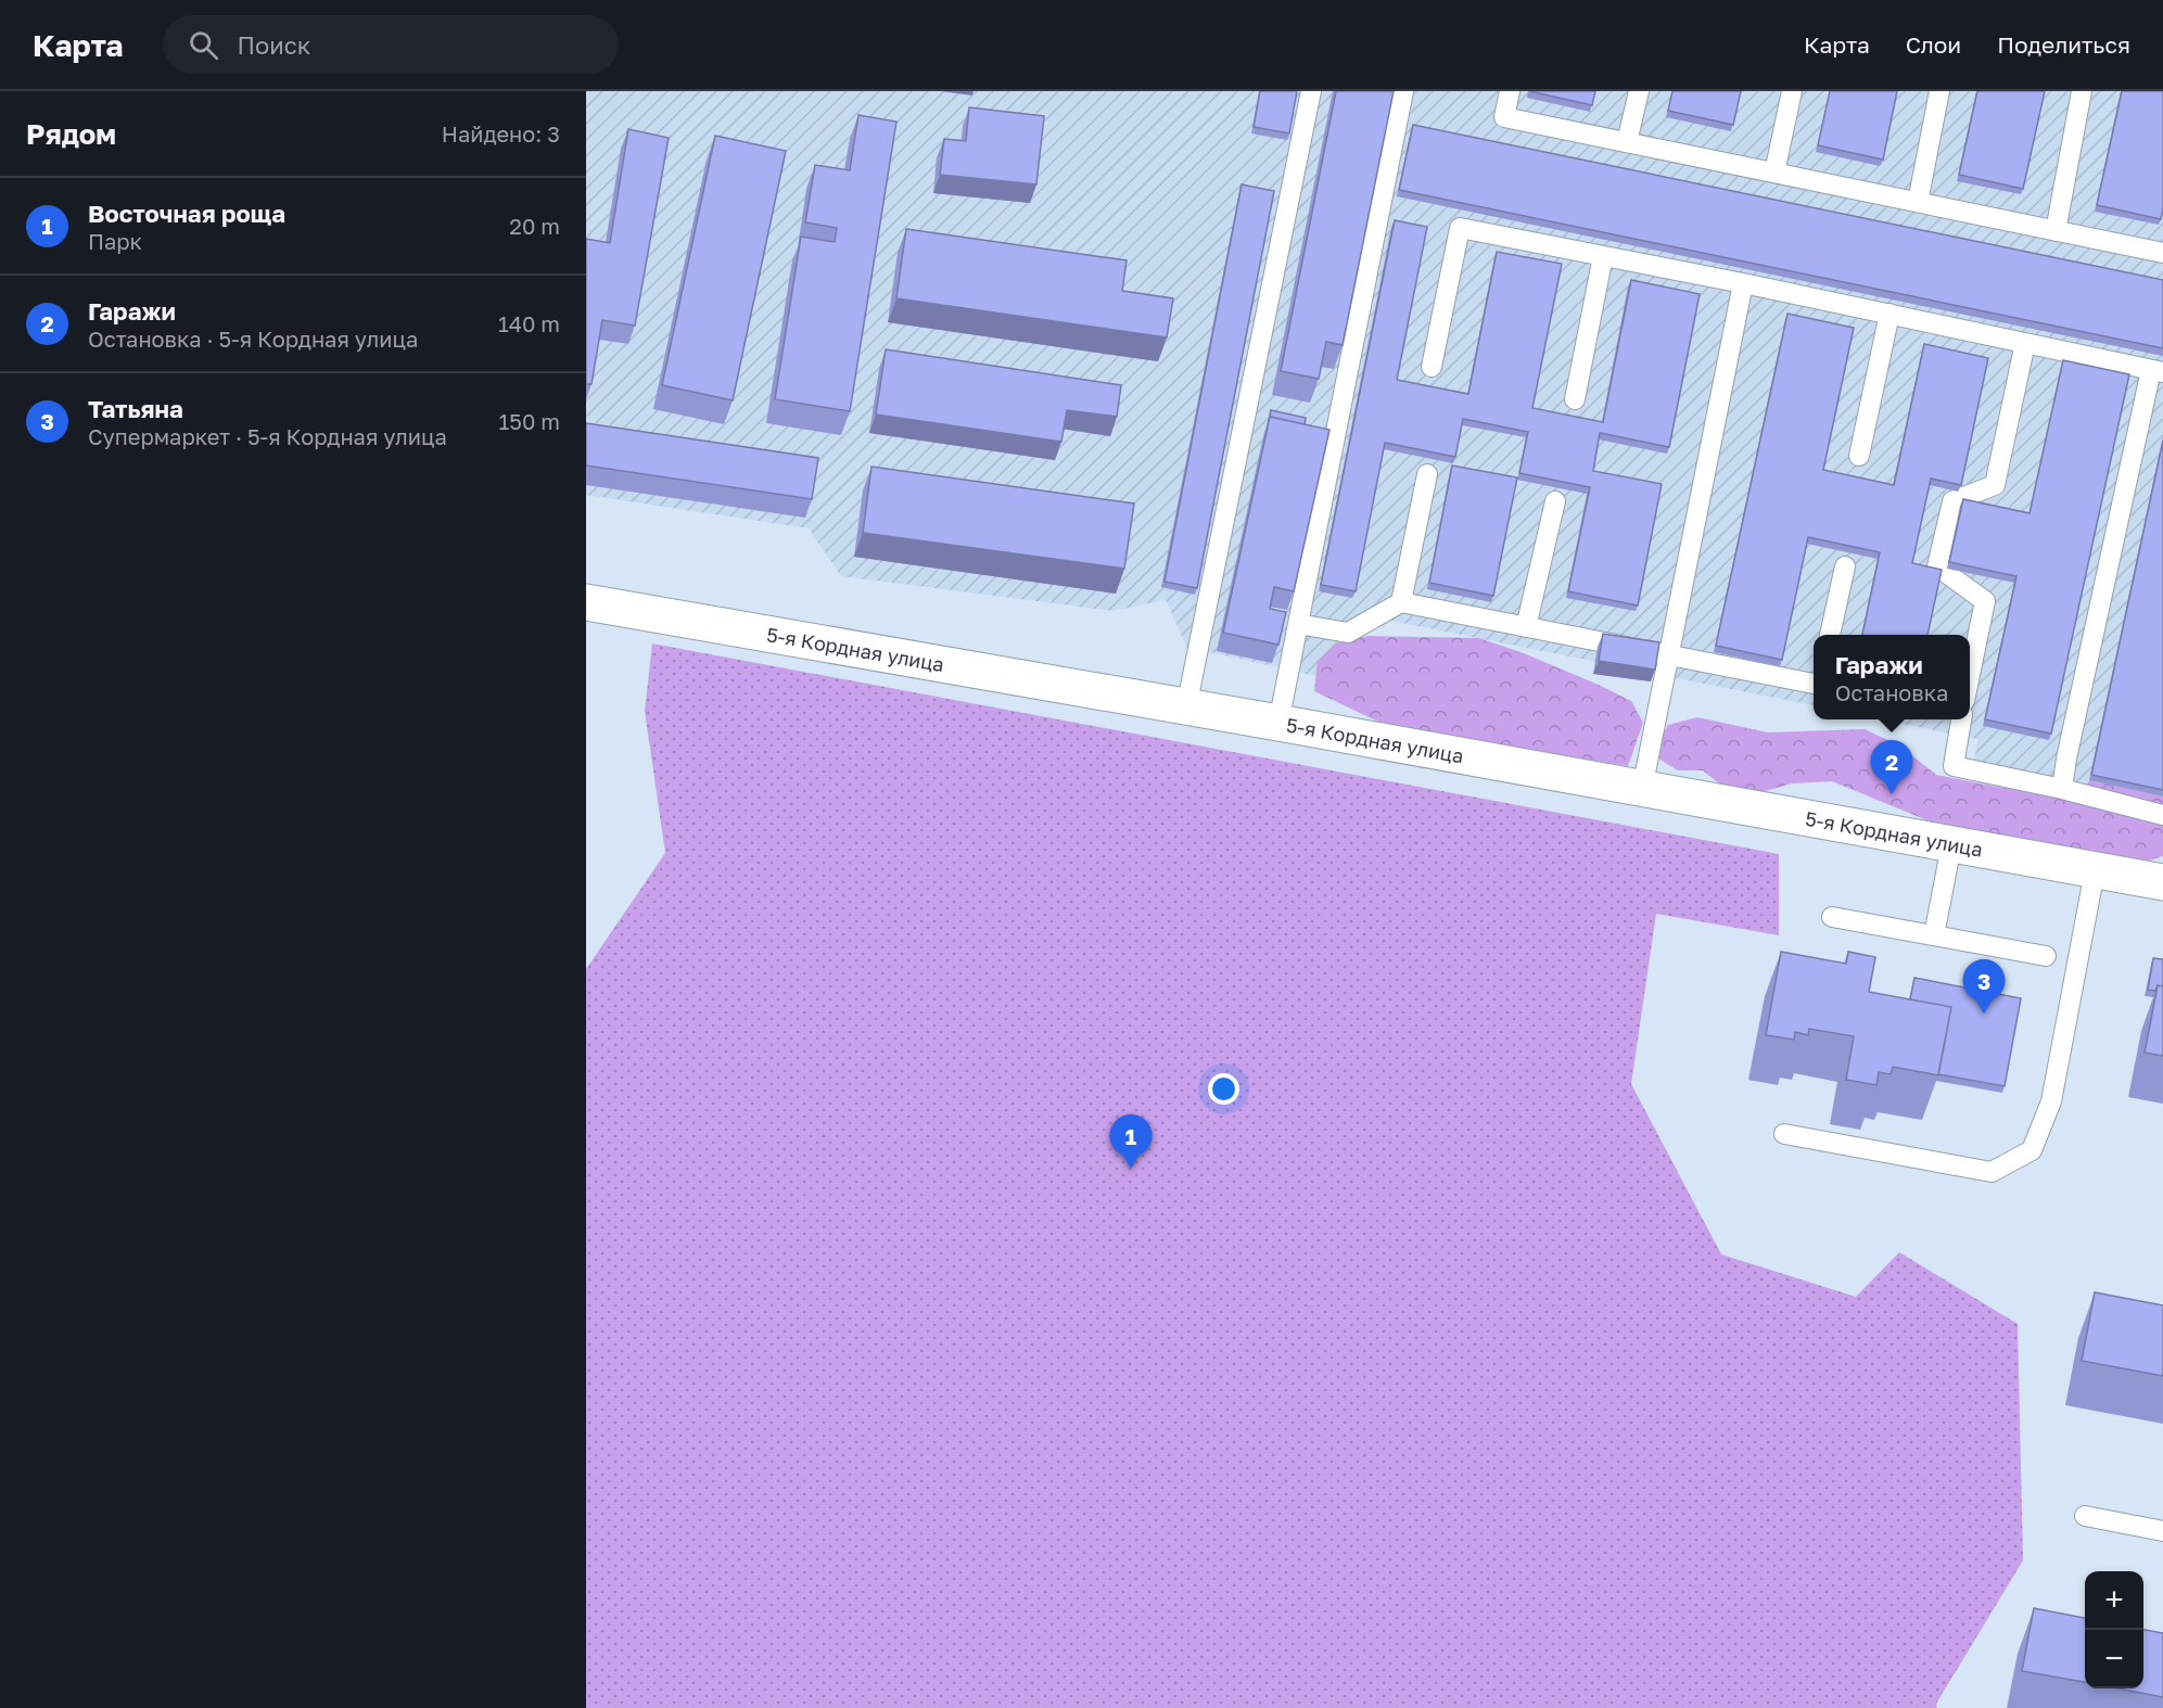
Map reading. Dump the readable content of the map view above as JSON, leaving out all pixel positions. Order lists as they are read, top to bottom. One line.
{"streets":{"main road":["5-я Кордная улица"]},"page":{"header":"Карта","search":"Поиск","nav":["Карта","Слои","Поделиться"],"heading":["Рядом","Найдено: 3"],"list":[{"mark":"1","name":"Восточная роща","note":"Парк","value":"20 m"},{"mark":"2","name":"Гаражи","note":"Остановка · 5-я Кордная улица","value":"140 m"},{"mark":"3","name":"Татьяна","note":"Супермаркет · 5-я Кордная улица","value":"150 m"}],"popup":["Гаражи","Остановка"],"pins":["2","3","1"],"map_buttons":["+","−"]}}
